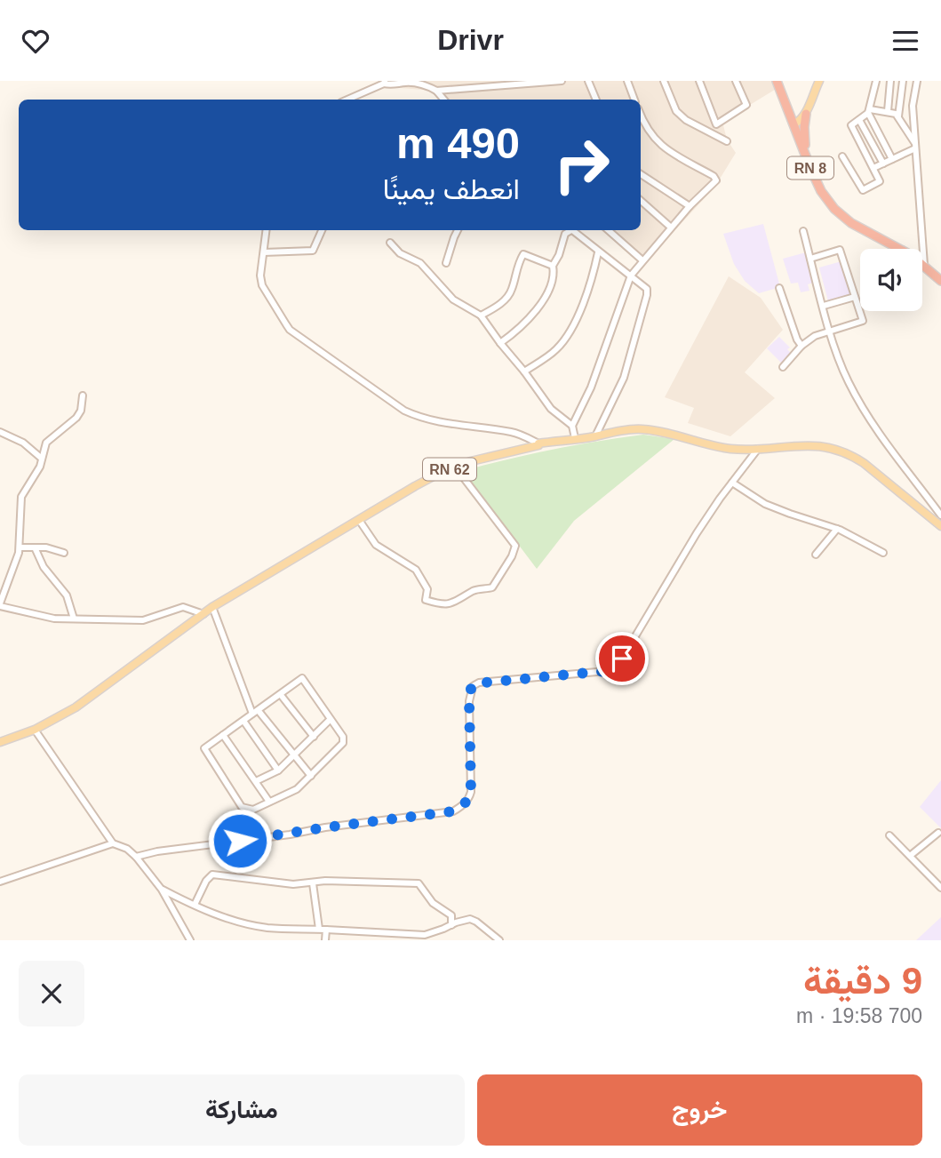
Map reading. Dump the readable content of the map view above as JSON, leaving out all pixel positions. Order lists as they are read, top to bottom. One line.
{"streets":{"highway":["RN 8"],"main road":["RN 62"]},"page":{"header":"Drivr","turn":["490 m","انعطف يمينًا"],"heading":["9 دقيقة","700 m · 19:58"],"buttons":["خروج","مشاركة"]}}
